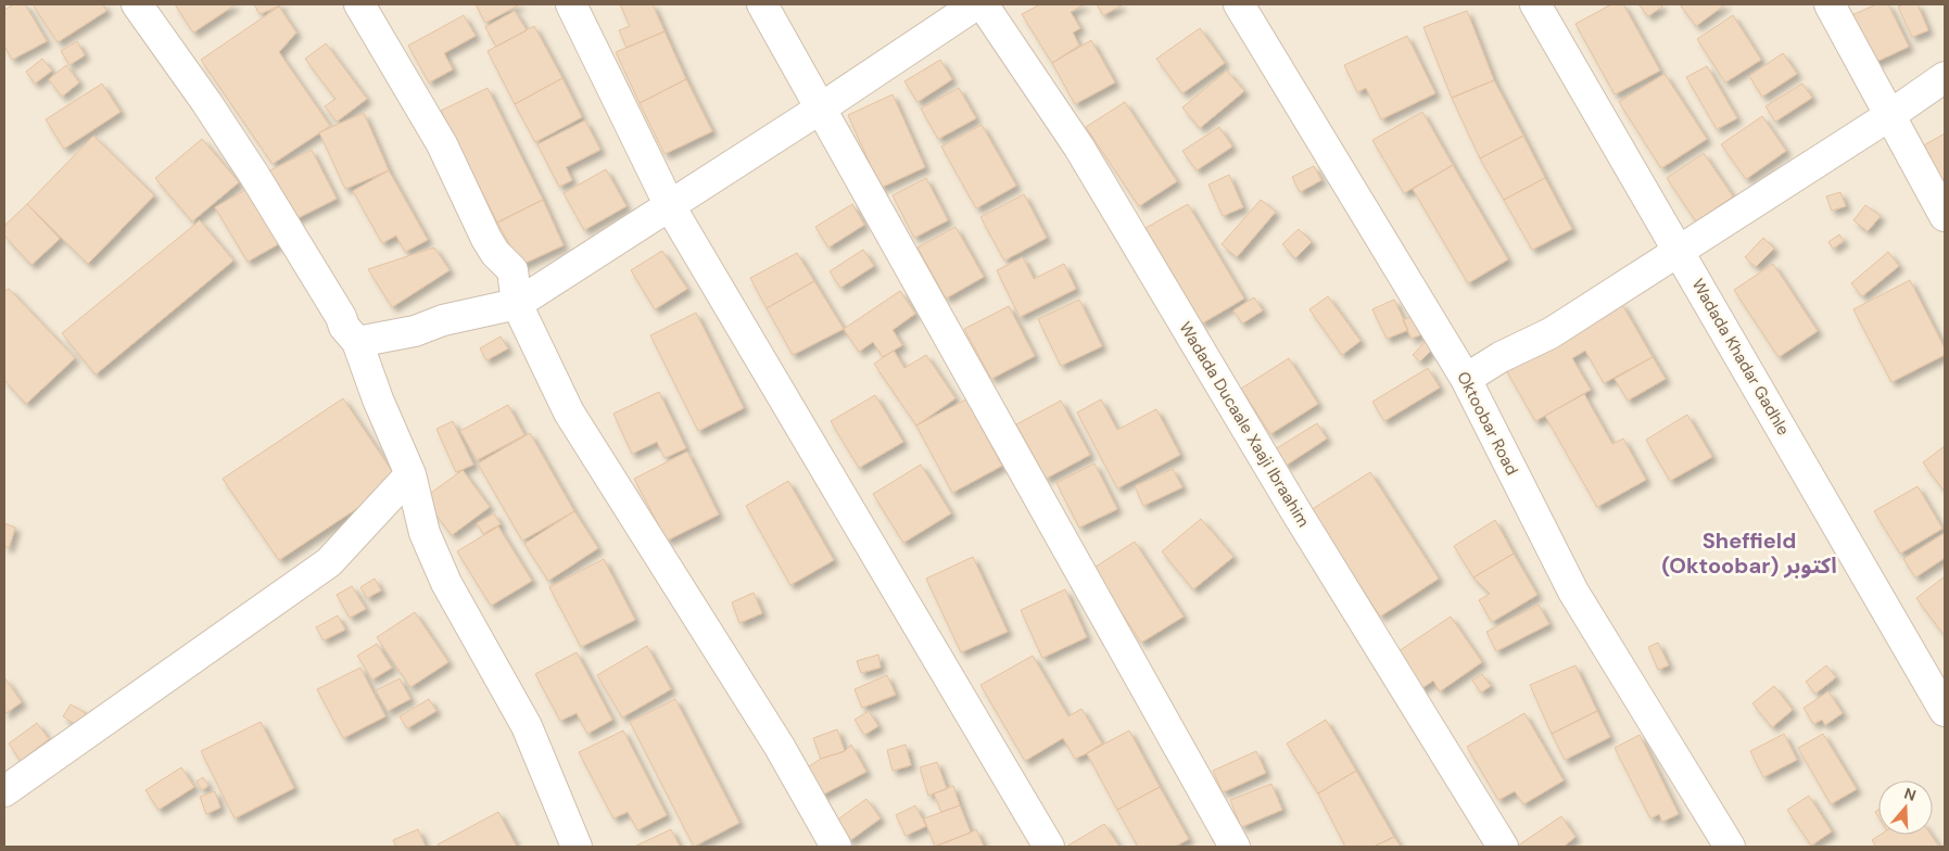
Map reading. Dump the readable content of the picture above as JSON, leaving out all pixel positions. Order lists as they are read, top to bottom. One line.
{"streets":{"street":["Wadada Khadar Gadhle","Oktoobar Road","Wadada Ducaale Xaaji Ibraahim"]},"districts":["Sheffield (Oktoobar) اكتوبر"],"north":"top"}
